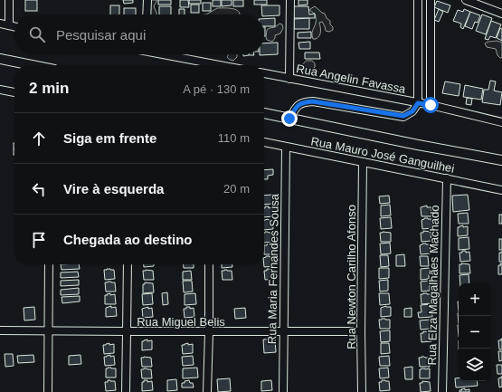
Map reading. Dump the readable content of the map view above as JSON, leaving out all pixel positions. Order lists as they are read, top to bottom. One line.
{"streets":{"street":["Rua Angelin Favassa","Rua Mauro José Ganguilhei","Rua Maria Fernandes Sousa","Rua Newton Carilho Afonso","Rua Elza Magalhães Machado","Rua Miguel Belis"]},"crossings":[["Rua Mauro José Ganguilhei","Rua Maria Fernandes Sousa"],["Rua Mauro José Ganguilhei","Rua Newton Carilho Afonso"],["Rua Mauro José Ganguilhei","Rua Elza Magalhães Machado"],["Rua Maria Fernandes Sousa","Rua Miguel Belis"],["Rua Newton Carilho Afonso","Rua Miguel Belis"]],"page":{"search":"Pesquisar aqui","heading":["2 min","A pé · 130 m"],"list":[["Siga em frente","110 m"],["Vire à esquerda","20 m"],"Chegada ao destino"],"map_buttons":["+","−"]}}
